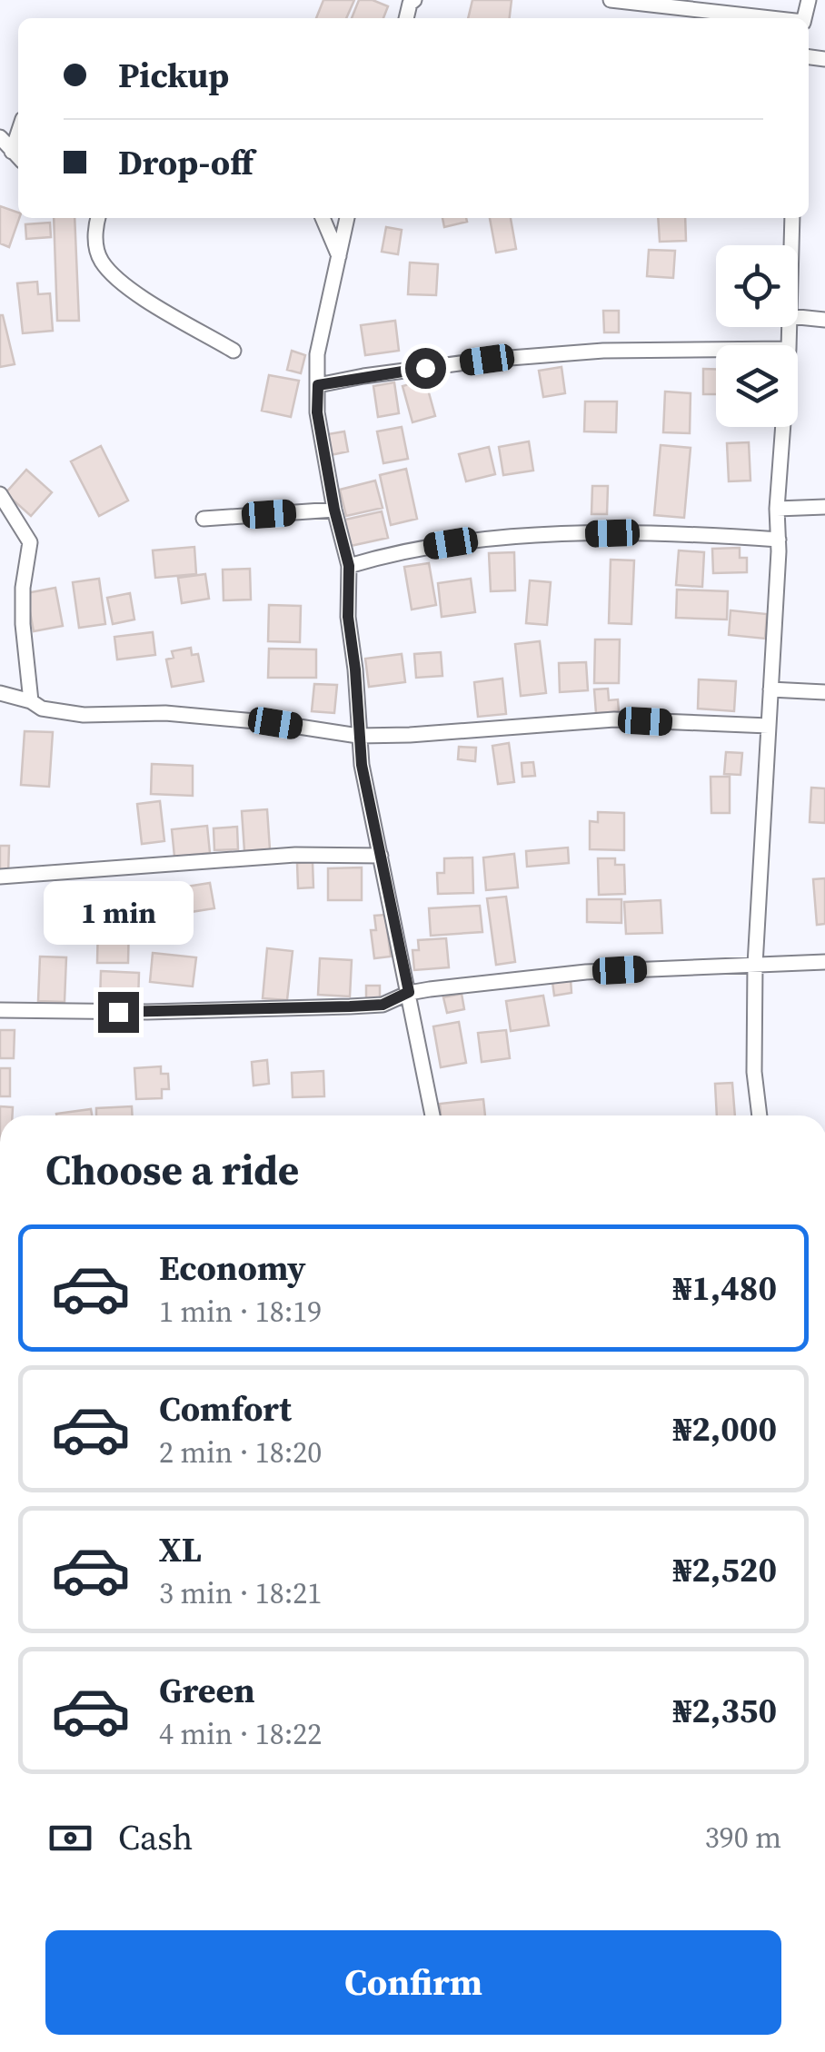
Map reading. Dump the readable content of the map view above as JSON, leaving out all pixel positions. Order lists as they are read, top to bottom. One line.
{"page":{"banner":["Pickup","Drop-off"],"bubble":"1 min","heading":"Choose a ride","list":[{"name":"Economy","note":"1 min · 18:19","value":"₦1,480"},{"name":"Comfort","note":"2 min · 18:20","value":"₦2,000"},{"name":"XL","note":"3 min · 18:21","value":"₦2,520"},{"name":"Green","note":"4 min · 18:22","value":"₦2,350"}],"pay":["Cash","390 m"],"buttons":"Confirm"}}
